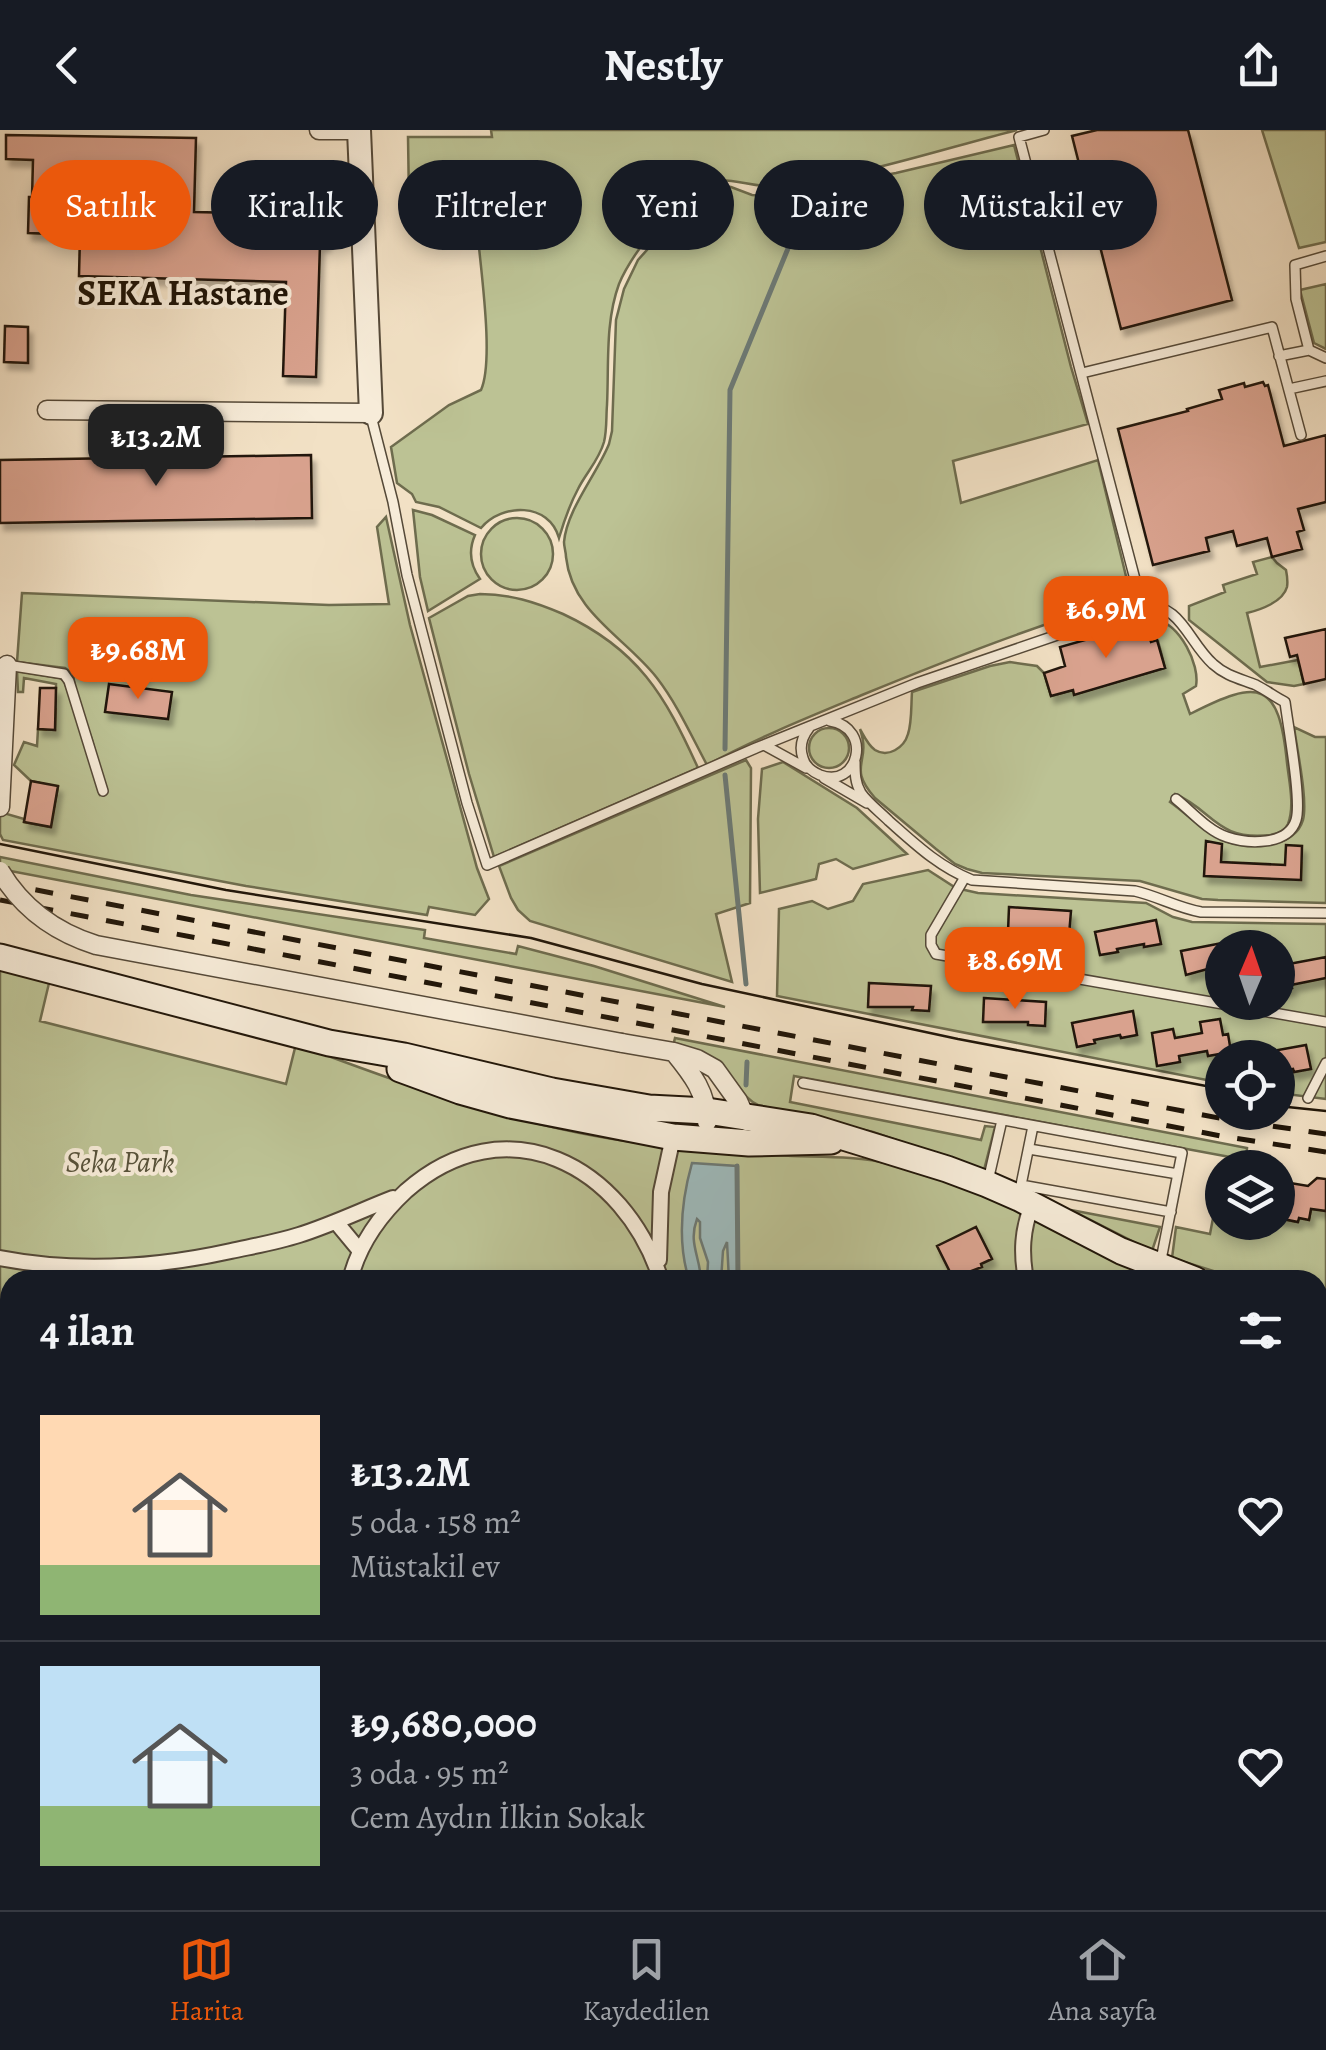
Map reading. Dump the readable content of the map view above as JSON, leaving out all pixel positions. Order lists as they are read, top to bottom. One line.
{"districts":["SEKA Hastane"],"parks":["Seka Park"],"north":"top","page":{"header":"Nestly","chip":["Satılık","Kiralık","Filtreler","Yeni","Daire","Müstakil ev"],"price":["₺13.2M","₺6.9M","₺9.68M","₺8.69M"],"heading":"4 ilan","list":[{"name":"₺13.2M","note":"5 oda · 158 m² · Müstakil ev"},{"name":"₺9,680,000","note":"3 oda · 95 m² · Cem Aydın İlkin Sokak"}],"tabs":["Harita","Kaydedilen","Ana sayfa"]}}
